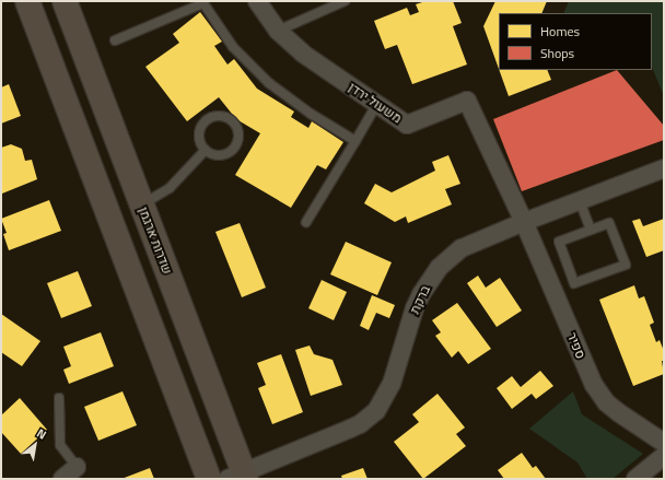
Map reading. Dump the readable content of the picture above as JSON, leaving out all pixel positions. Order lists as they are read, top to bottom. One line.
{"streets":{"street":["משעול ירדן","שדרות ארגמן","ברקת","ספיר"]},"crossings":[["משעול ירדן","ברקת"],["משעול ירדן","ספיר"],["שדרות ארגמן","ברקת"],["ברקת","ספיר"]],"legend":["Homes","Shops"],"north":"top right"}
